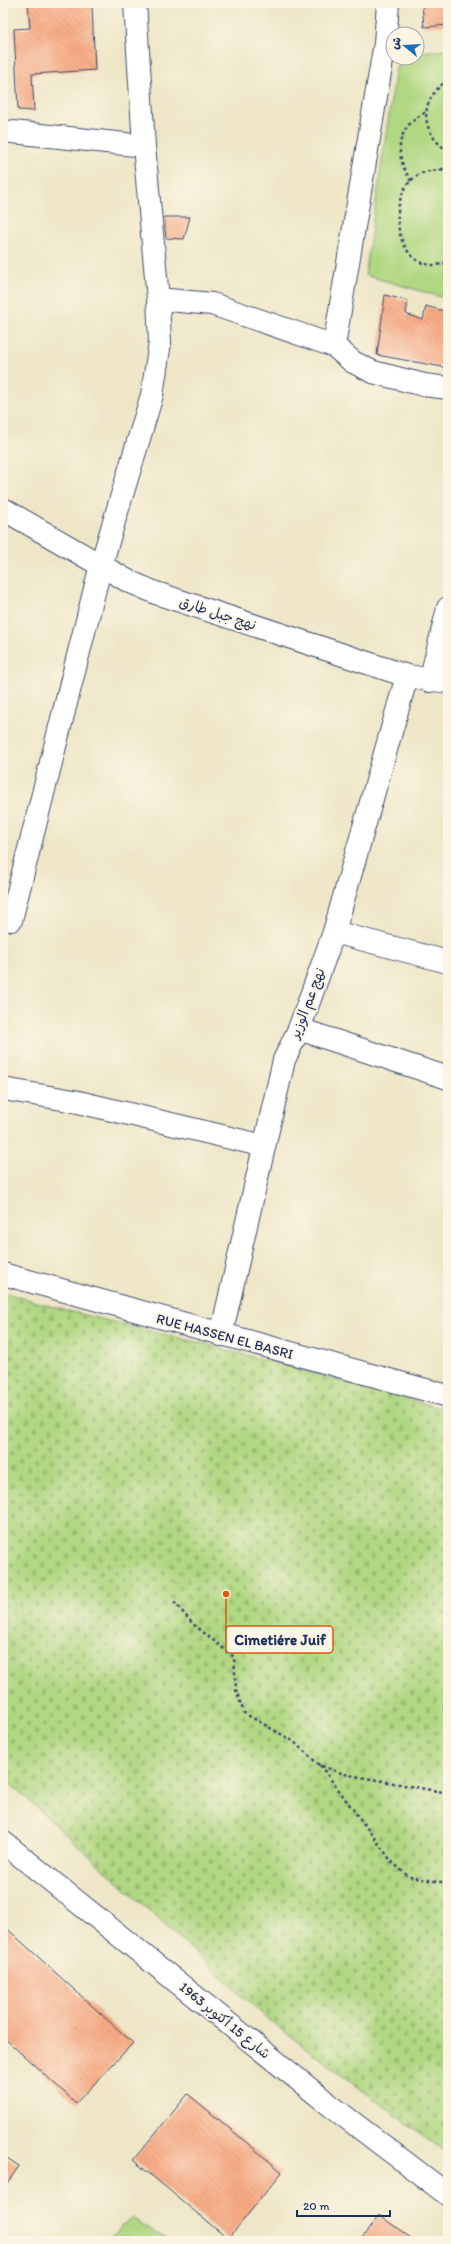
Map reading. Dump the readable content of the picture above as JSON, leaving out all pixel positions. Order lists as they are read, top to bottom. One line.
{"streets":{"street":["نهج جبل طارق","نهج عم الوزير","RUE HASSEN EL BASRI","شارع 15 أكتوبر 1963"]},"crossings":[["نهج جبل طارق","نهج عم الوزير"],["نهج عم الوزير","RUE HASSEN EL BASRI"]],"places":["Cimetiére Juif"],"scale_bar":"20 m","north":"left"}
